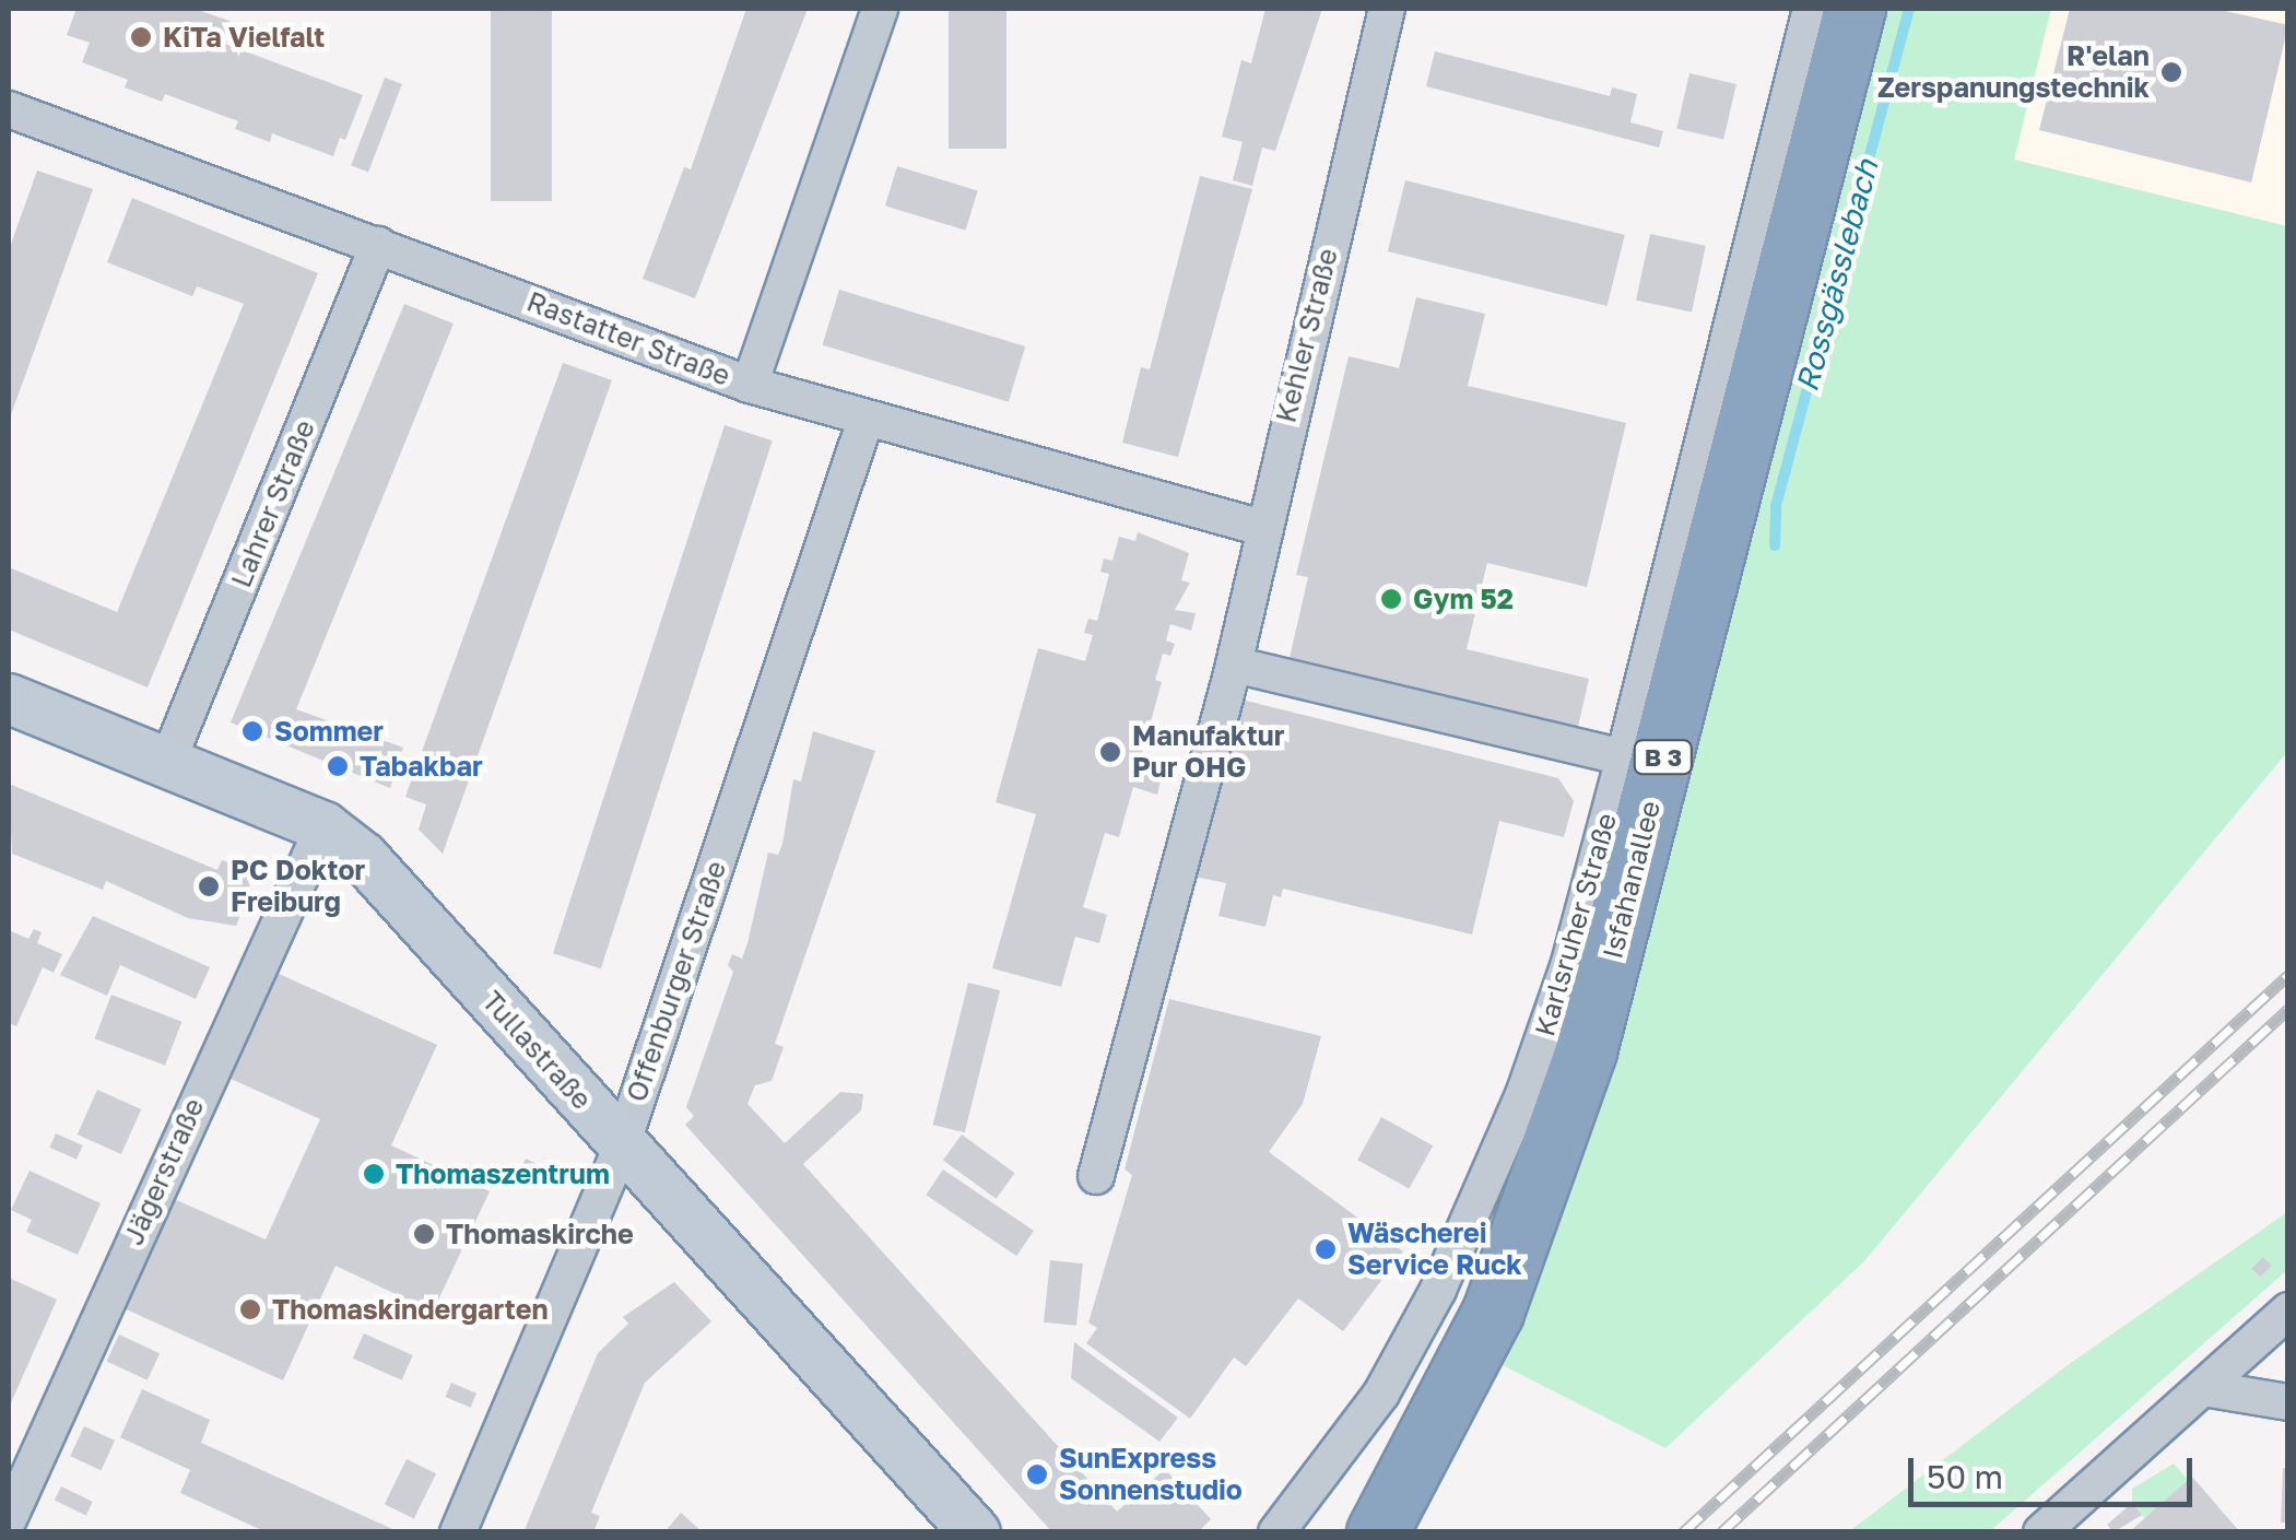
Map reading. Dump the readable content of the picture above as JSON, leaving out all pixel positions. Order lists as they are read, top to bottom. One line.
{"streets":{"highway":["B 3","Isfahanallee"],"street":["Kehler Straße","Rastatter Straße","Lahrer Straße","Karlsruher Straße","Offenburger Straße","Tullastraße","Jägerstraße"]},"crossings":[["Kehler Straße","Rastatter Straße"],["Rastatter Straße","Lahrer Straße"],["Rastatter Straße","Offenburger Straße"],["Lahrer Straße","Tullastraße"],["Offenburger Straße","Tullastraße"],["Tullastraße","Jägerstraße"]],"water":["Rossgässlebach"],"places":["KiTa Vielfalt","R'elan Zerspanungstechnik","Gym 52","Sommer","Manufaktur Pur OHG","Tabakbar","PC Doktor Freiburg","Thomaszentrum","Thomaskirche","Wäscherei Service Ruck","Thomaskindergarten","SunExpress Sonnenstudio"],"scale_bar":"50 m"}
